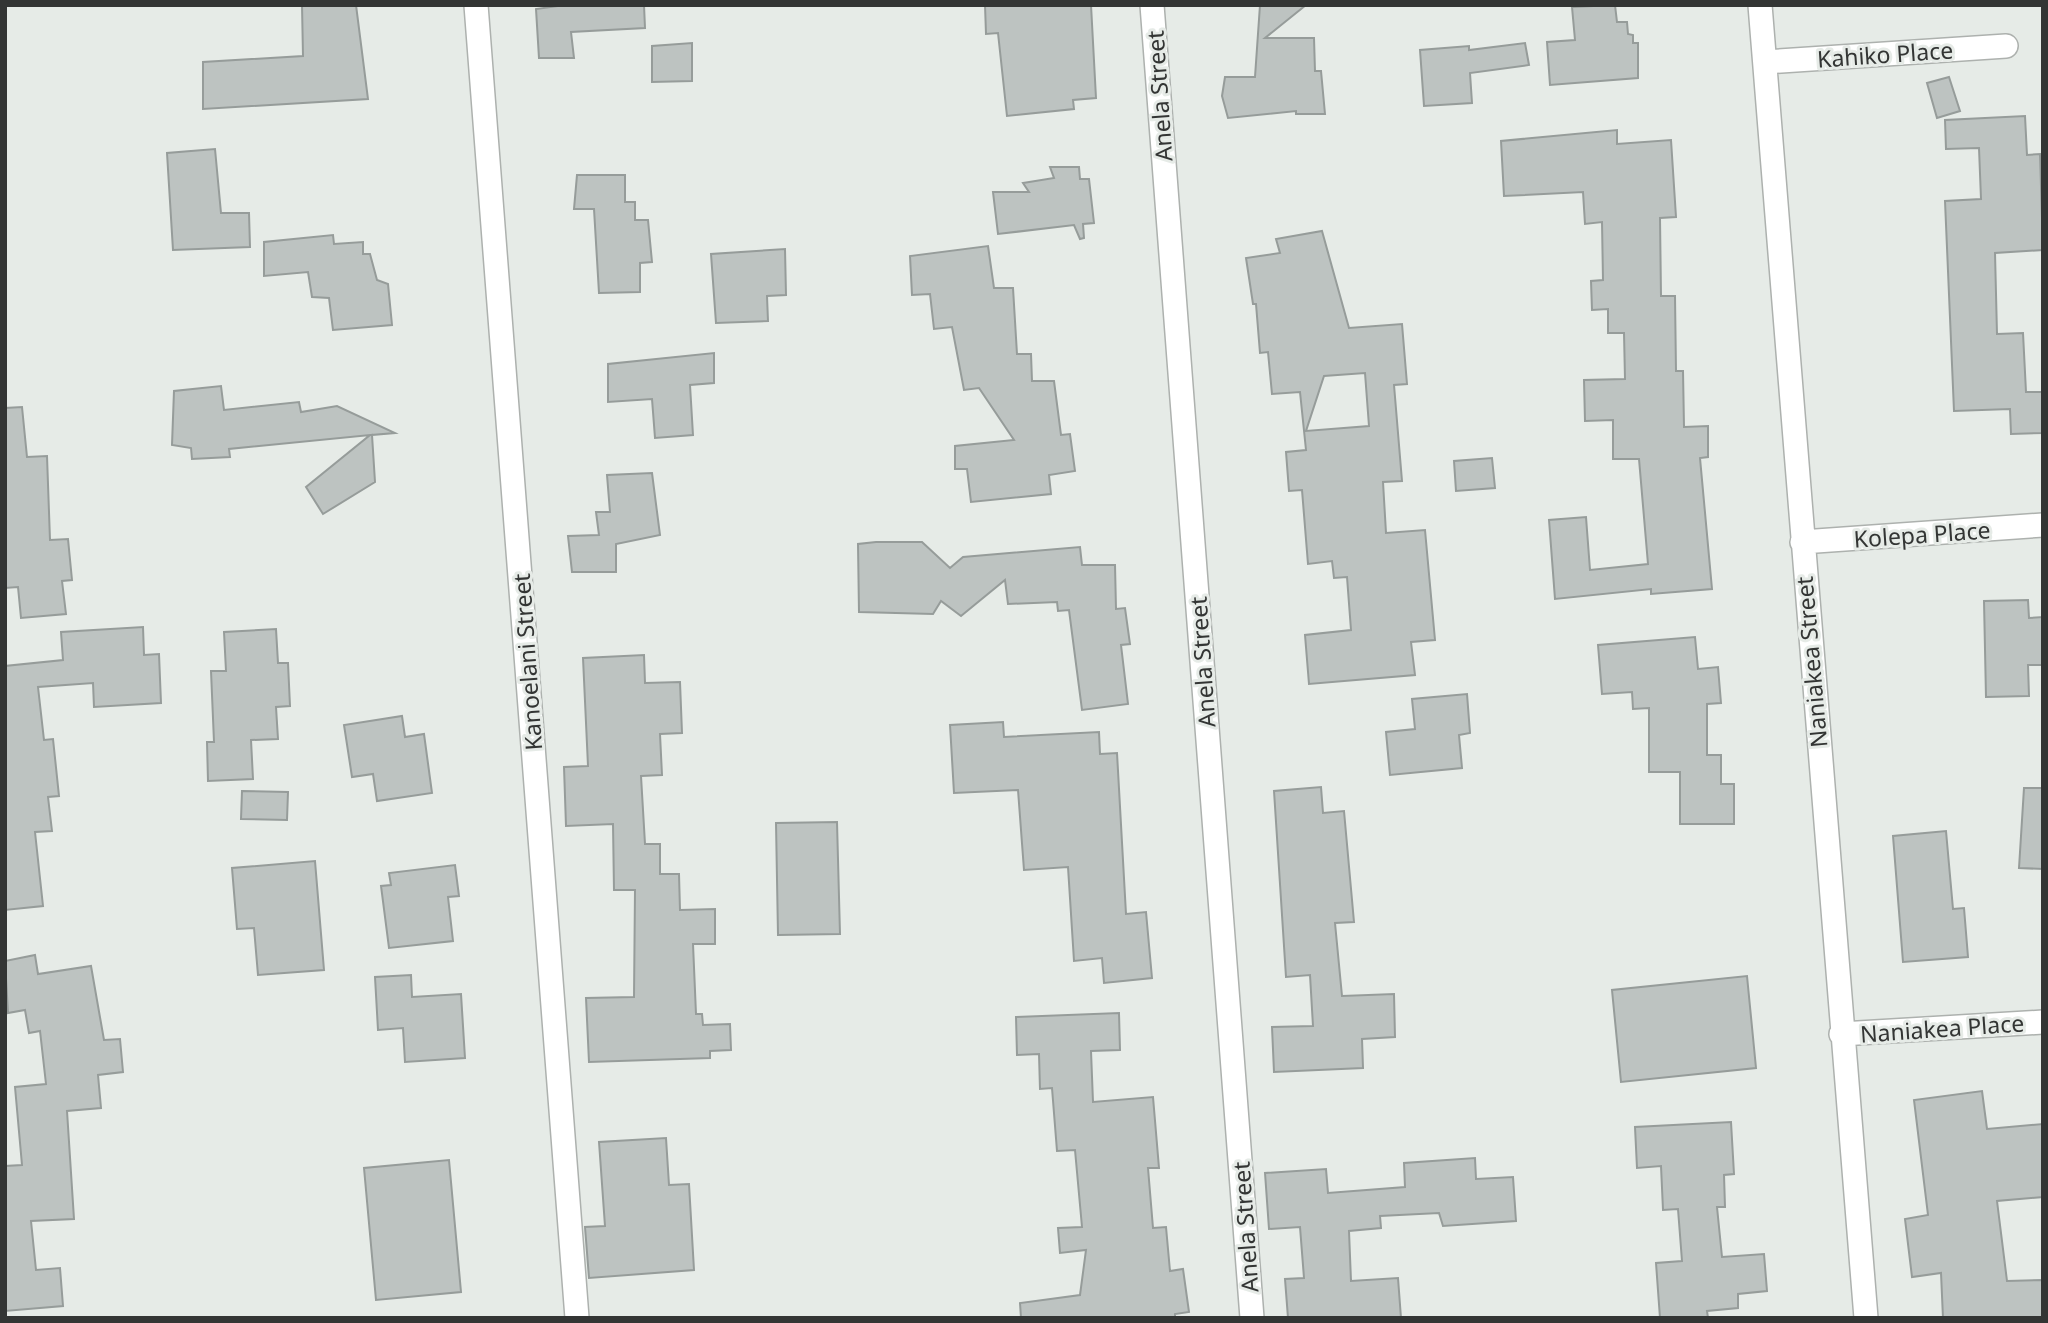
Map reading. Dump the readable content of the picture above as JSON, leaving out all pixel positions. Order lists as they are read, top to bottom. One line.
{"streets":{"street":["Kahiko Place","Anela Street","Kolepa Place","Kanoelani Street","Naniakea Street","Naniakea Place"]},"crossings":[["Kahiko Place","Naniakea Street"],["Kolepa Place","Naniakea Street"],["Naniakea Street","Naniakea Place"]]}
